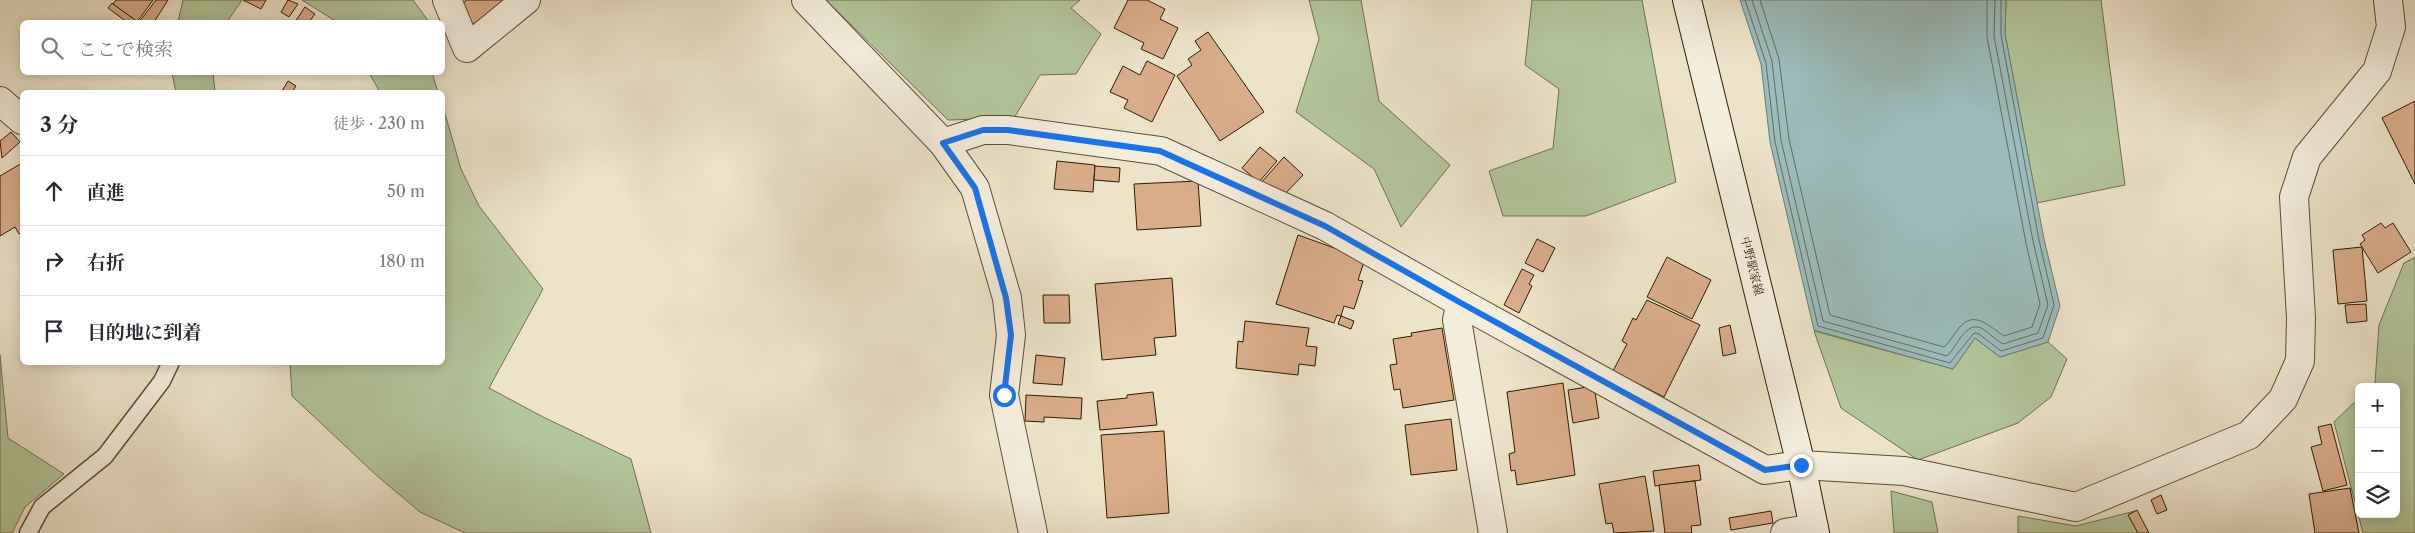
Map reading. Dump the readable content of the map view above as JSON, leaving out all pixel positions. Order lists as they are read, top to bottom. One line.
{"streets":{"street":["中野駅家線"]},"page":{"search":"ここで検索","heading":["3 分","徒歩 · 230 m"],"list":[["直進","50 m"],["右折","180 m"],"目的地に到着"],"map_buttons":["+","−"]}}
